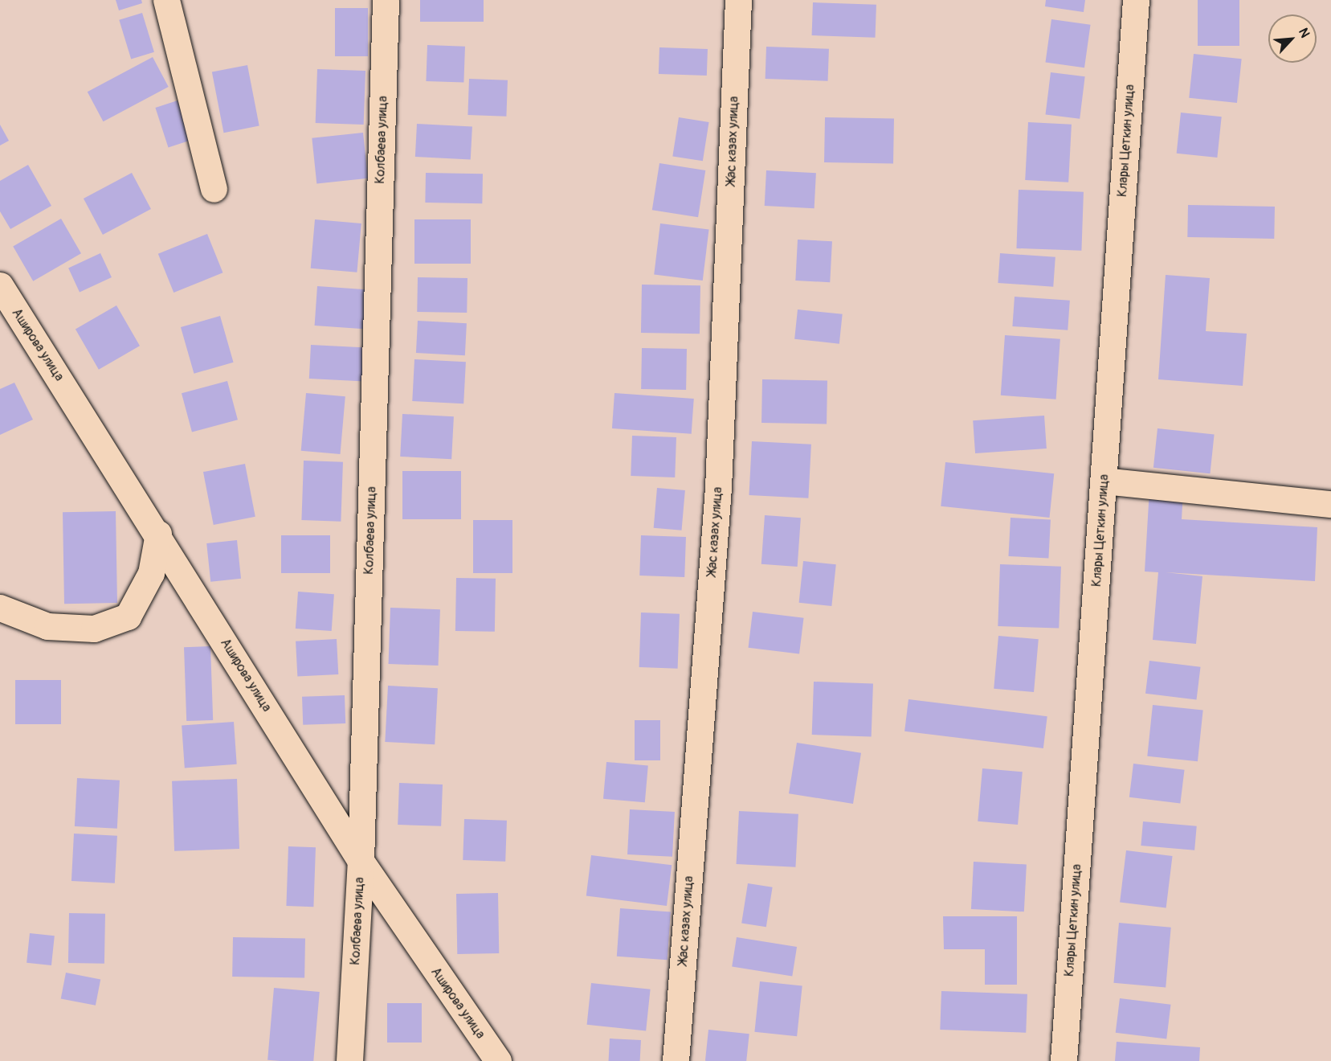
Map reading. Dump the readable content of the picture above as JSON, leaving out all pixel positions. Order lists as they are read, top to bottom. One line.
{"streets":{"street":["Колбаева улица","Жас казах улица","Клары Цеткин улица","Аширова улица"]},"crossings":[["Колбаева улица","Аширова улица"]],"north":"top right"}
